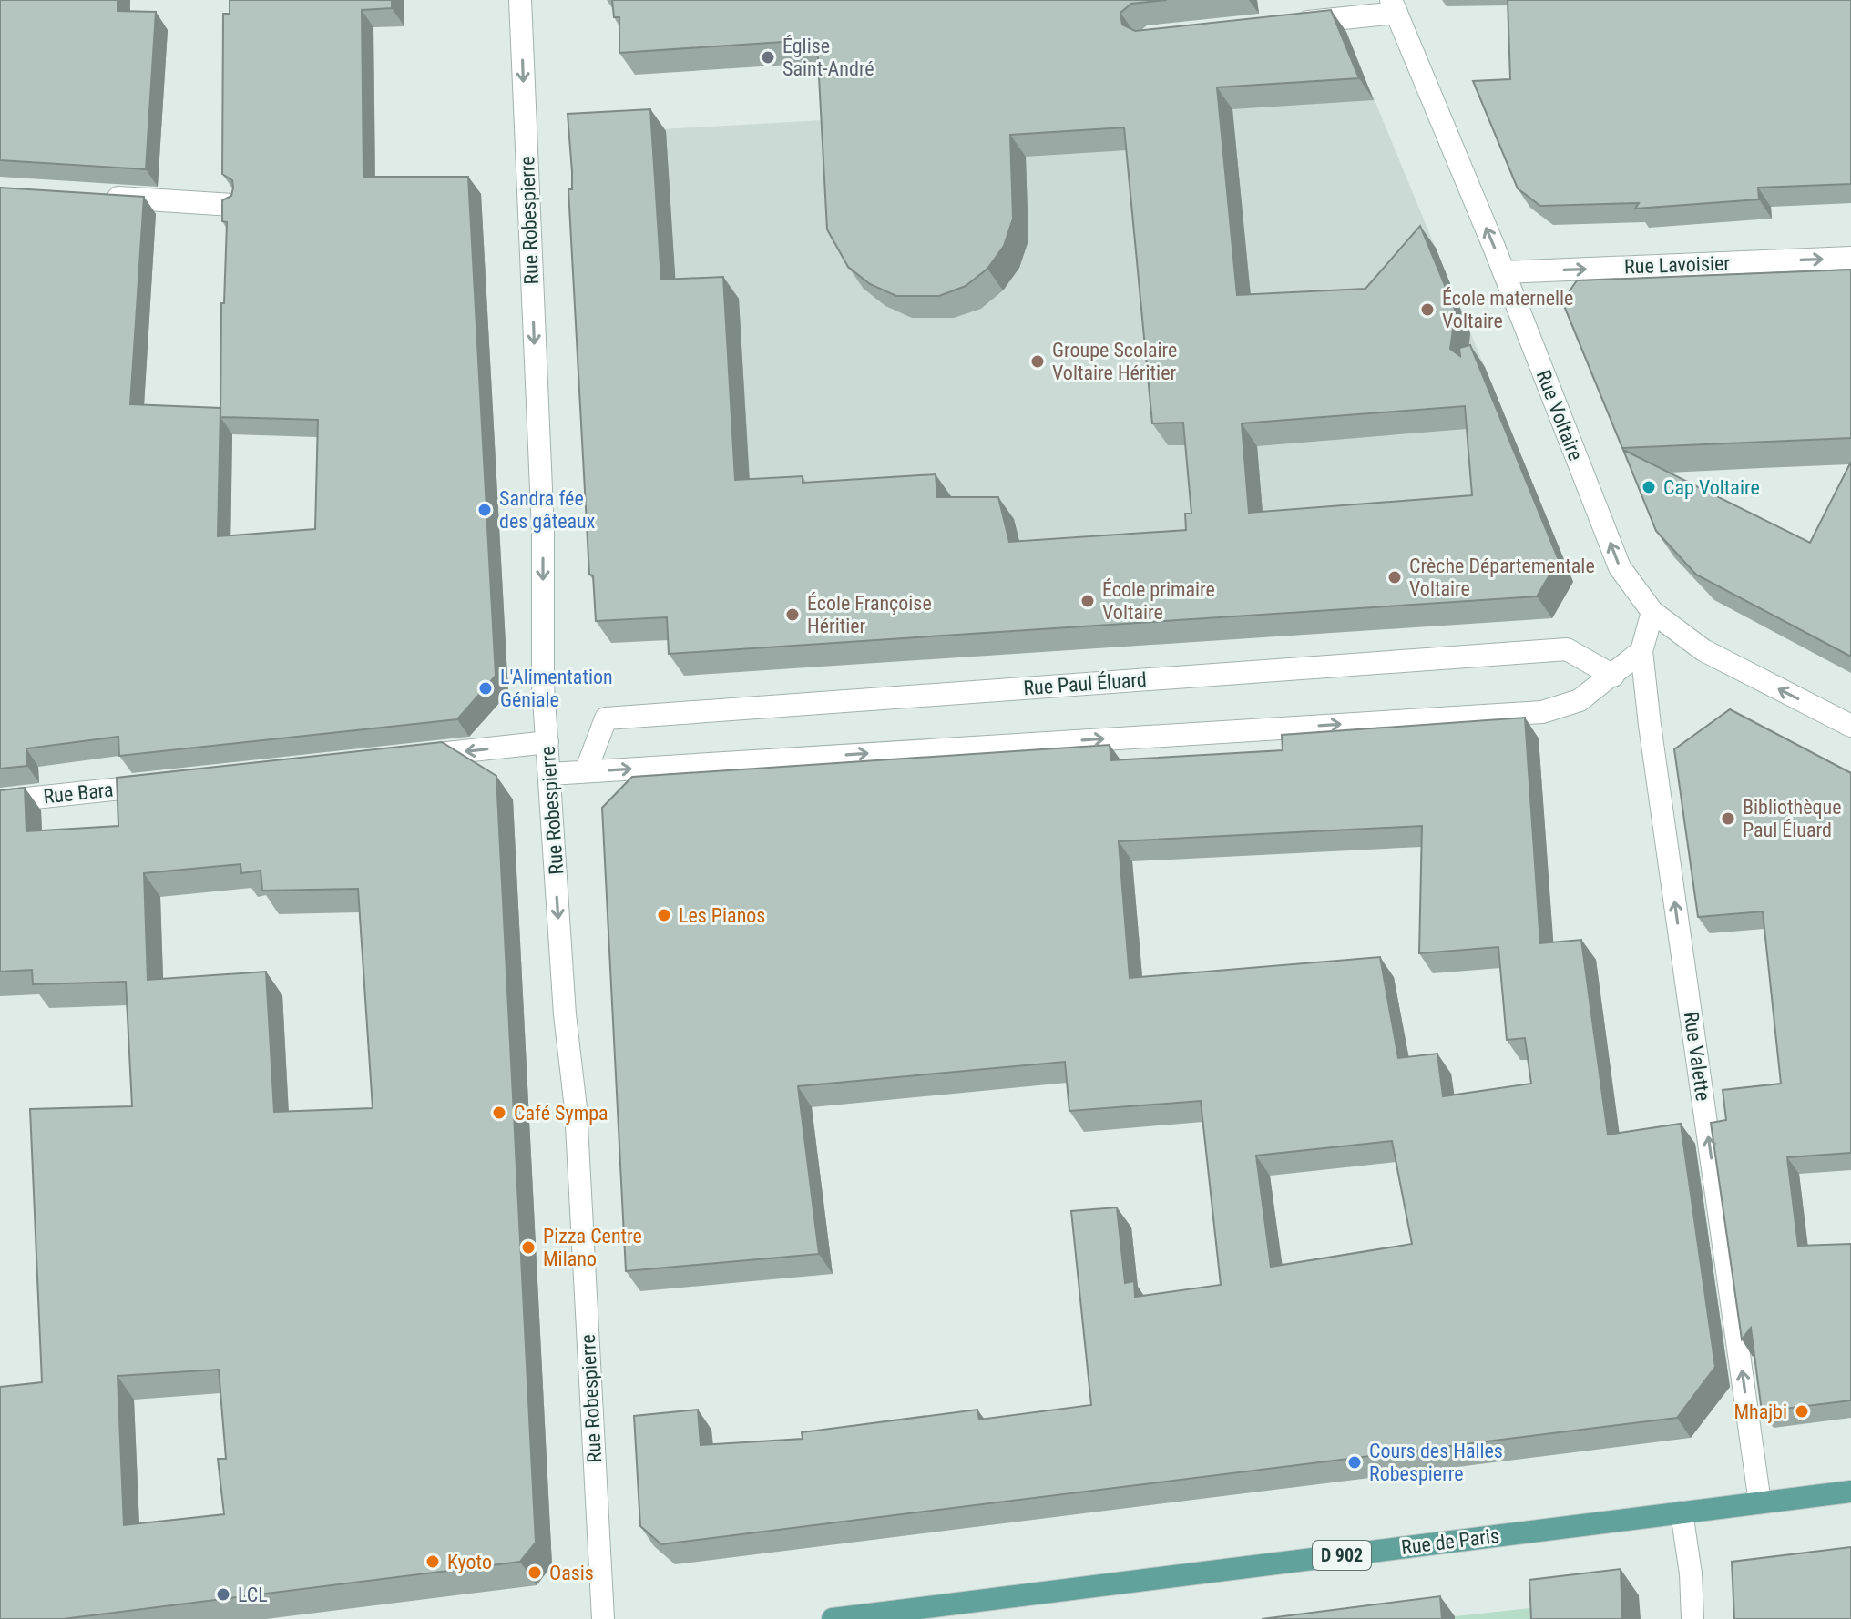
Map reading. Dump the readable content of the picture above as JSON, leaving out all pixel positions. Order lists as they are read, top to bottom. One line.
{"streets":{"main road":["Rue de Paris","D 902"],"street":["Rue Robespierre","Rue Lavoisier","Rue Voltaire","Rue Paul Éluard","Rue Bara","Rue Valette"]},"crossings":[["Rue Lavoisier","Rue Voltaire"],["Rue Voltaire","Rue Valette"],["Rue Valette","Rue de Paris"]],"one_way":["Rue Robespierre","Rue Lavoisier","Rue Voltaire","Rue Valette"],"places":["Église Saint-André","École maternelle Voltaire","Groupe Scolaire Voltaire Héritier","Cap Voltaire","Sandra fée des gâteaux","Crèche Départementale Voltaire","École primaire Voltaire","École Françoise Héritier","L'Alimentation Géniale","Bibliothèque Paul Éluard","Les Pianos","Café Sympa","Pizza Centre Milano","Mhajbi","Cours des Halles Robespierre","Kyoto","Oasis","LCL"]}
